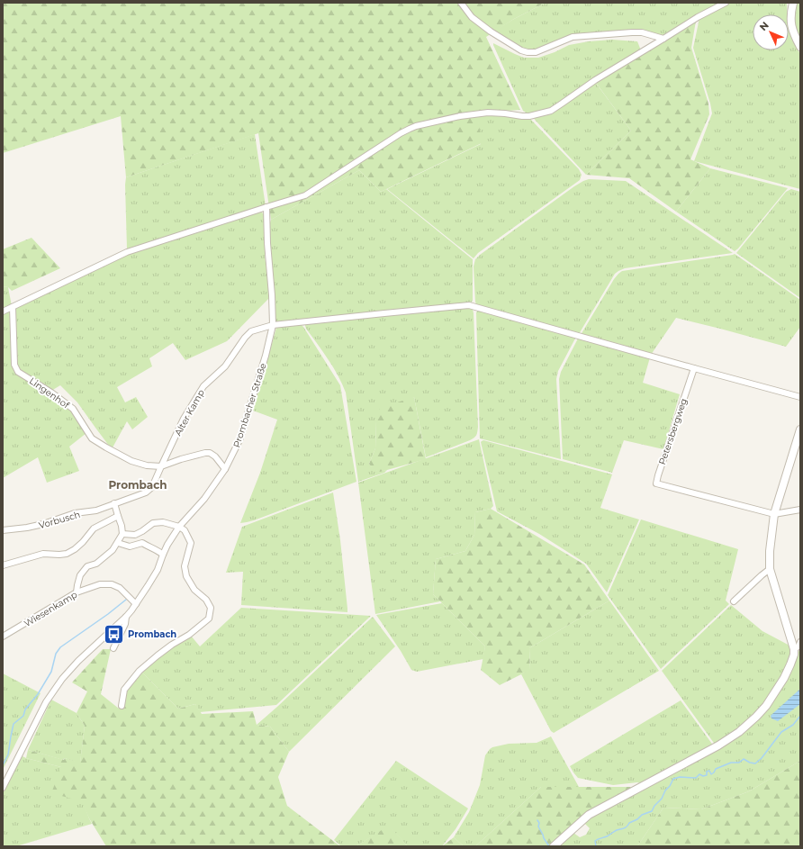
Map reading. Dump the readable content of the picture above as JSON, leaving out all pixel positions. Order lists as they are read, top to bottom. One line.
{"streets":{"street":["Lingenhof","Prombacher Straße","Alter Kamp","Petersbergweg","Vorbusch","Wiesenkamp"]},"crossings":[["Lingenhof","Prombacher Straße"],["Lingenhof","Alter Kamp"],["Prombacher Straße","Alter Kamp"],["Prombacher Straße","Wiesenkamp"],["Alter Kamp","Petersbergweg"],["Alter Kamp","Vorbusch"]],"districts":["Prombach"],"places":{"bus stop":["Prombach"]},"north":"top left"}
